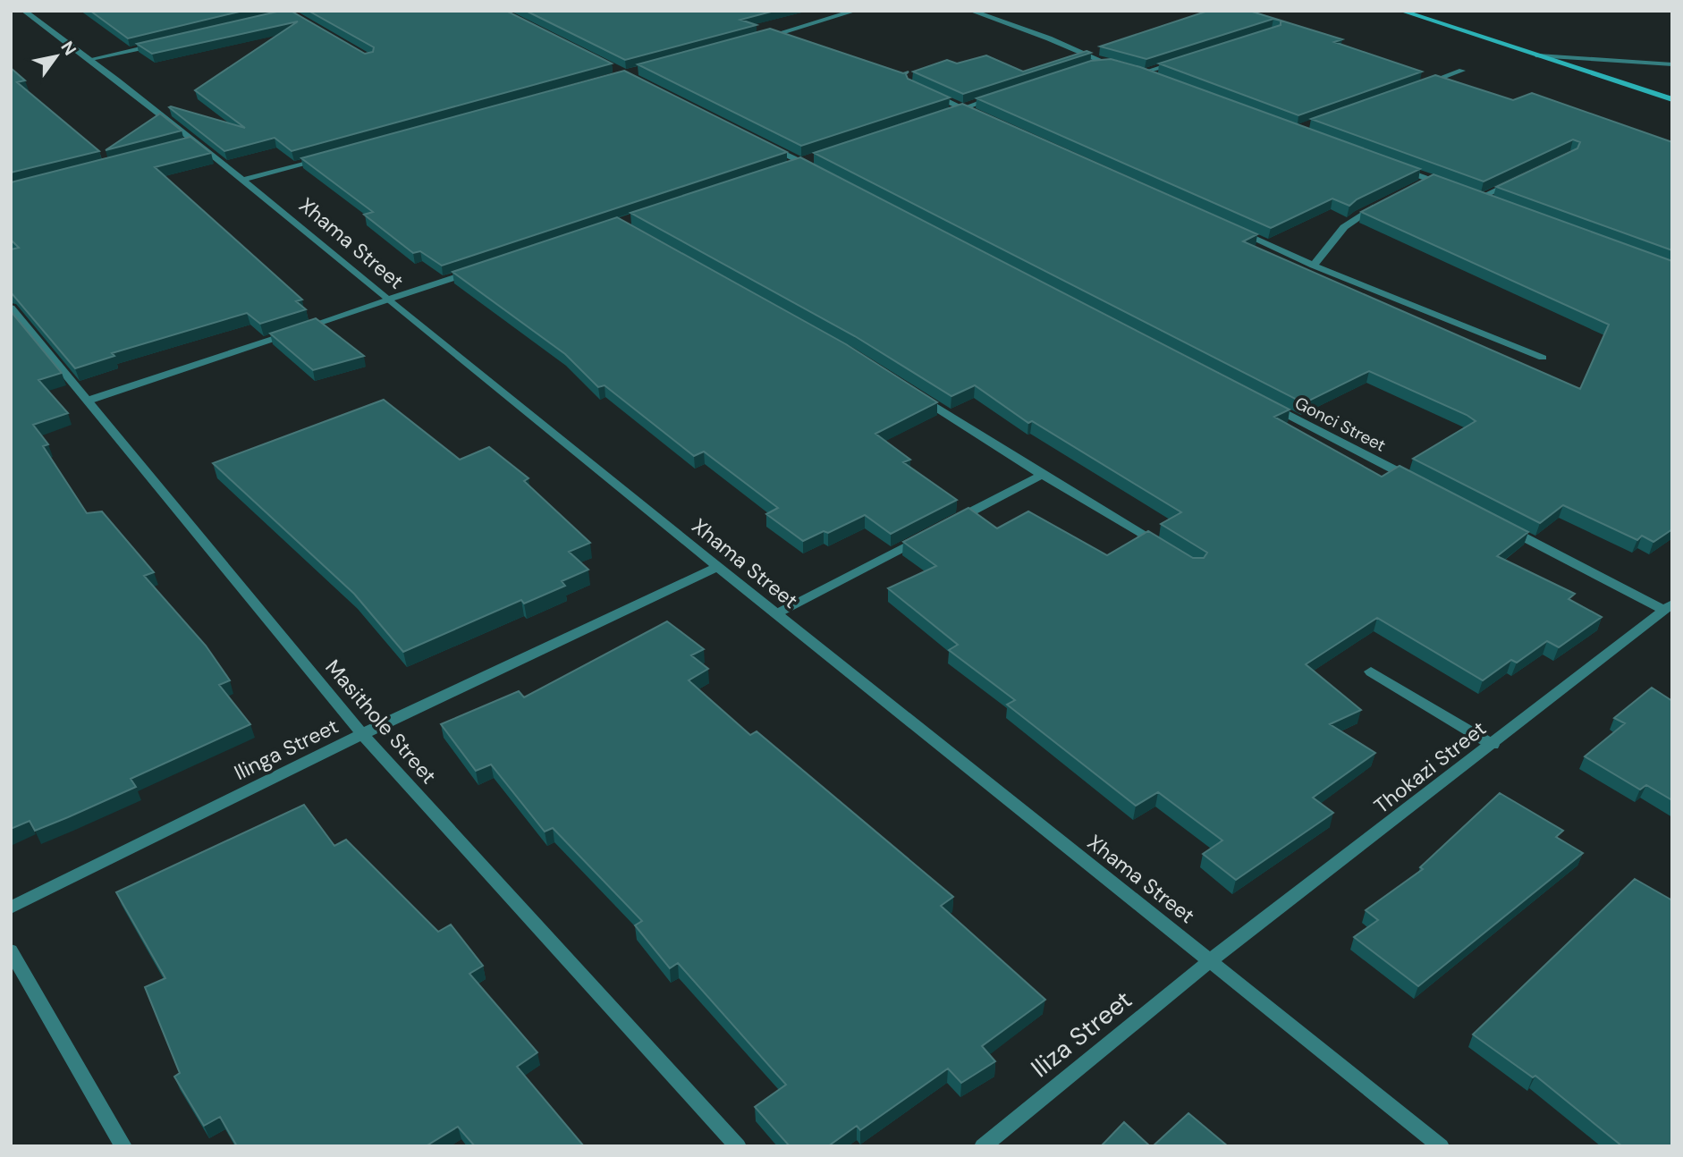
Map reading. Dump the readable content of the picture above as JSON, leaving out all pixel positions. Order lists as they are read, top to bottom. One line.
{"streets":{"street":["Xhama Street","Gonci Street","Masithole Street","Ilinga Street","Thokazi Street","Iliza Street"]},"crossings":[["Xhama Street","Ilinga Street"],["Xhama Street","Thokazi Street"],["Xhama Street","Iliza Street"],["Masithole Street","Ilinga Street"],["Thokazi Street","Iliza Street"]],"north":"top right"}
